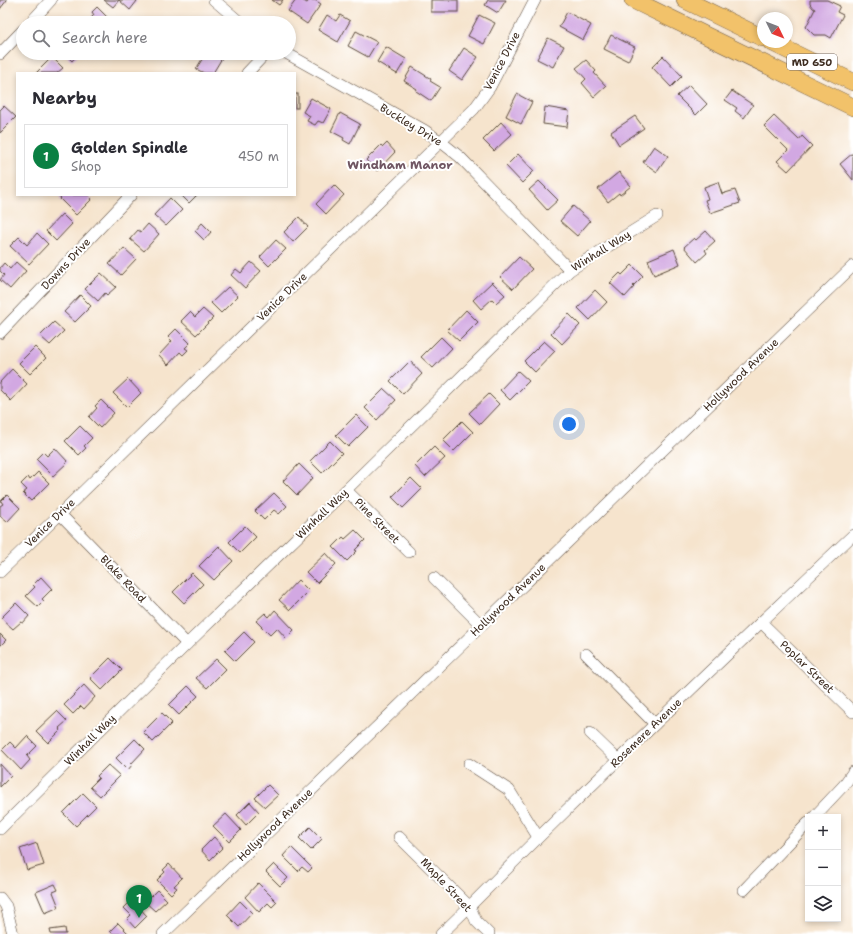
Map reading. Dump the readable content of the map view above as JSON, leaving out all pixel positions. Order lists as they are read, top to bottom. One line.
{"streets":{"main road":["MD 650"],"street":["Venice Drive","Buckley Drive","Winhall Way","Downs Drive","Hollywood Avenue","Pine Street","Blake Road","Poplar Street","Rosemere Avenue","Maple Street"]},"crossings":[["Venice Drive","Buckley Drive"],["Venice Drive","Blake Road"],["Buckley Drive","Winhall Way"],["Winhall Way","Pine Street"],["Winhall Way","Blake Road"],["Poplar Street","Rosemere Avenue"],["Rosemere Avenue","Maple Street"]],"districts":["Windham Manor"],"north":"bottom right","page":{"search":"Search here","heading":"Nearby","list":[{"mark":"1","name":"Golden Spindle","note":"Shop","value":"450 m"}],"map_buttons":["+","−"],"pins":"1"}}
